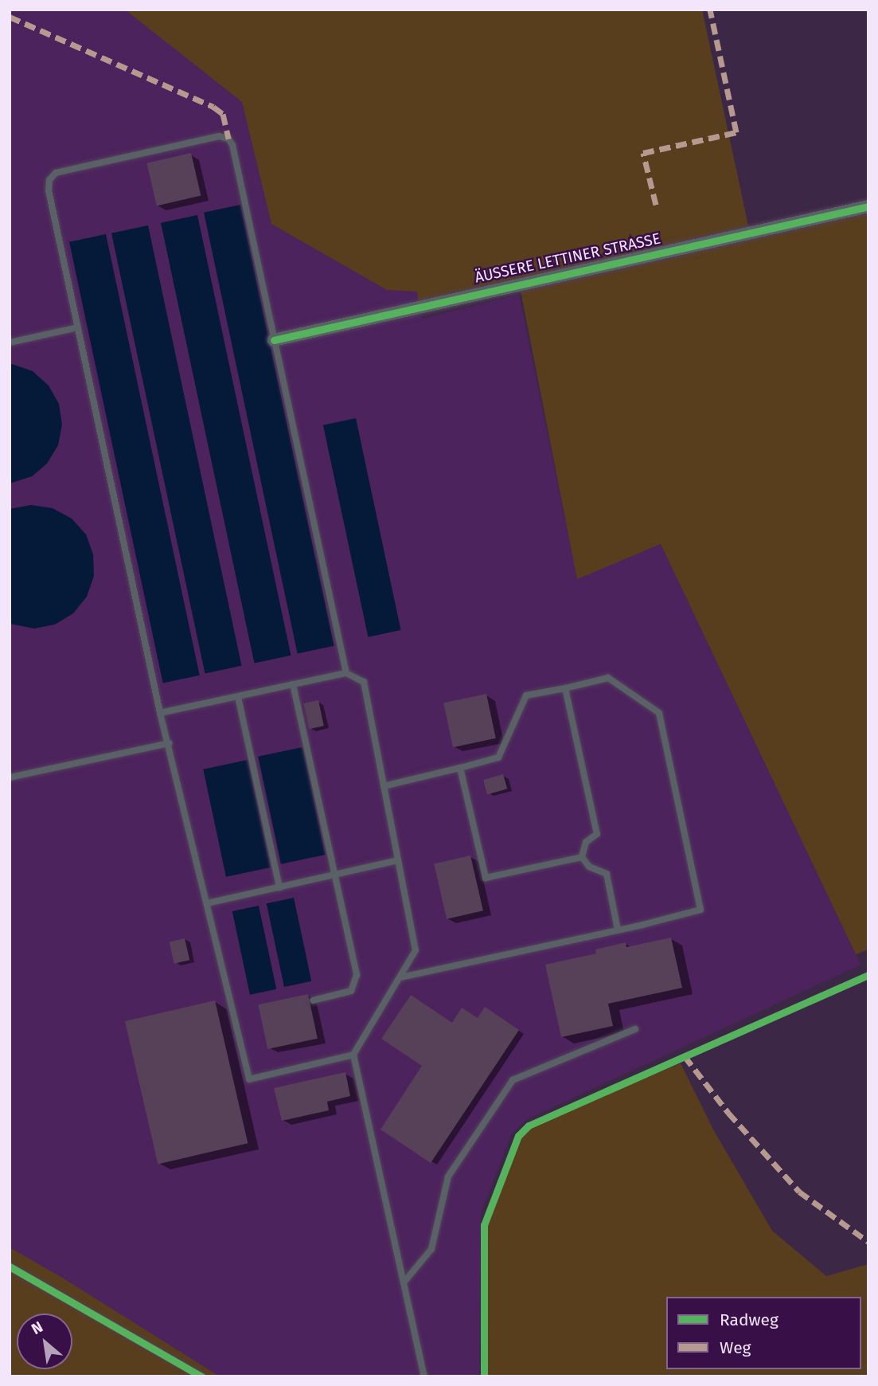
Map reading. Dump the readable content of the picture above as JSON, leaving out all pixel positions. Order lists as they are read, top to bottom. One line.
{"streets":{"street":["ÄUSSERE LETTINER STRASSE"]},"legend":["Radweg","Weg"],"north":"top left"}
